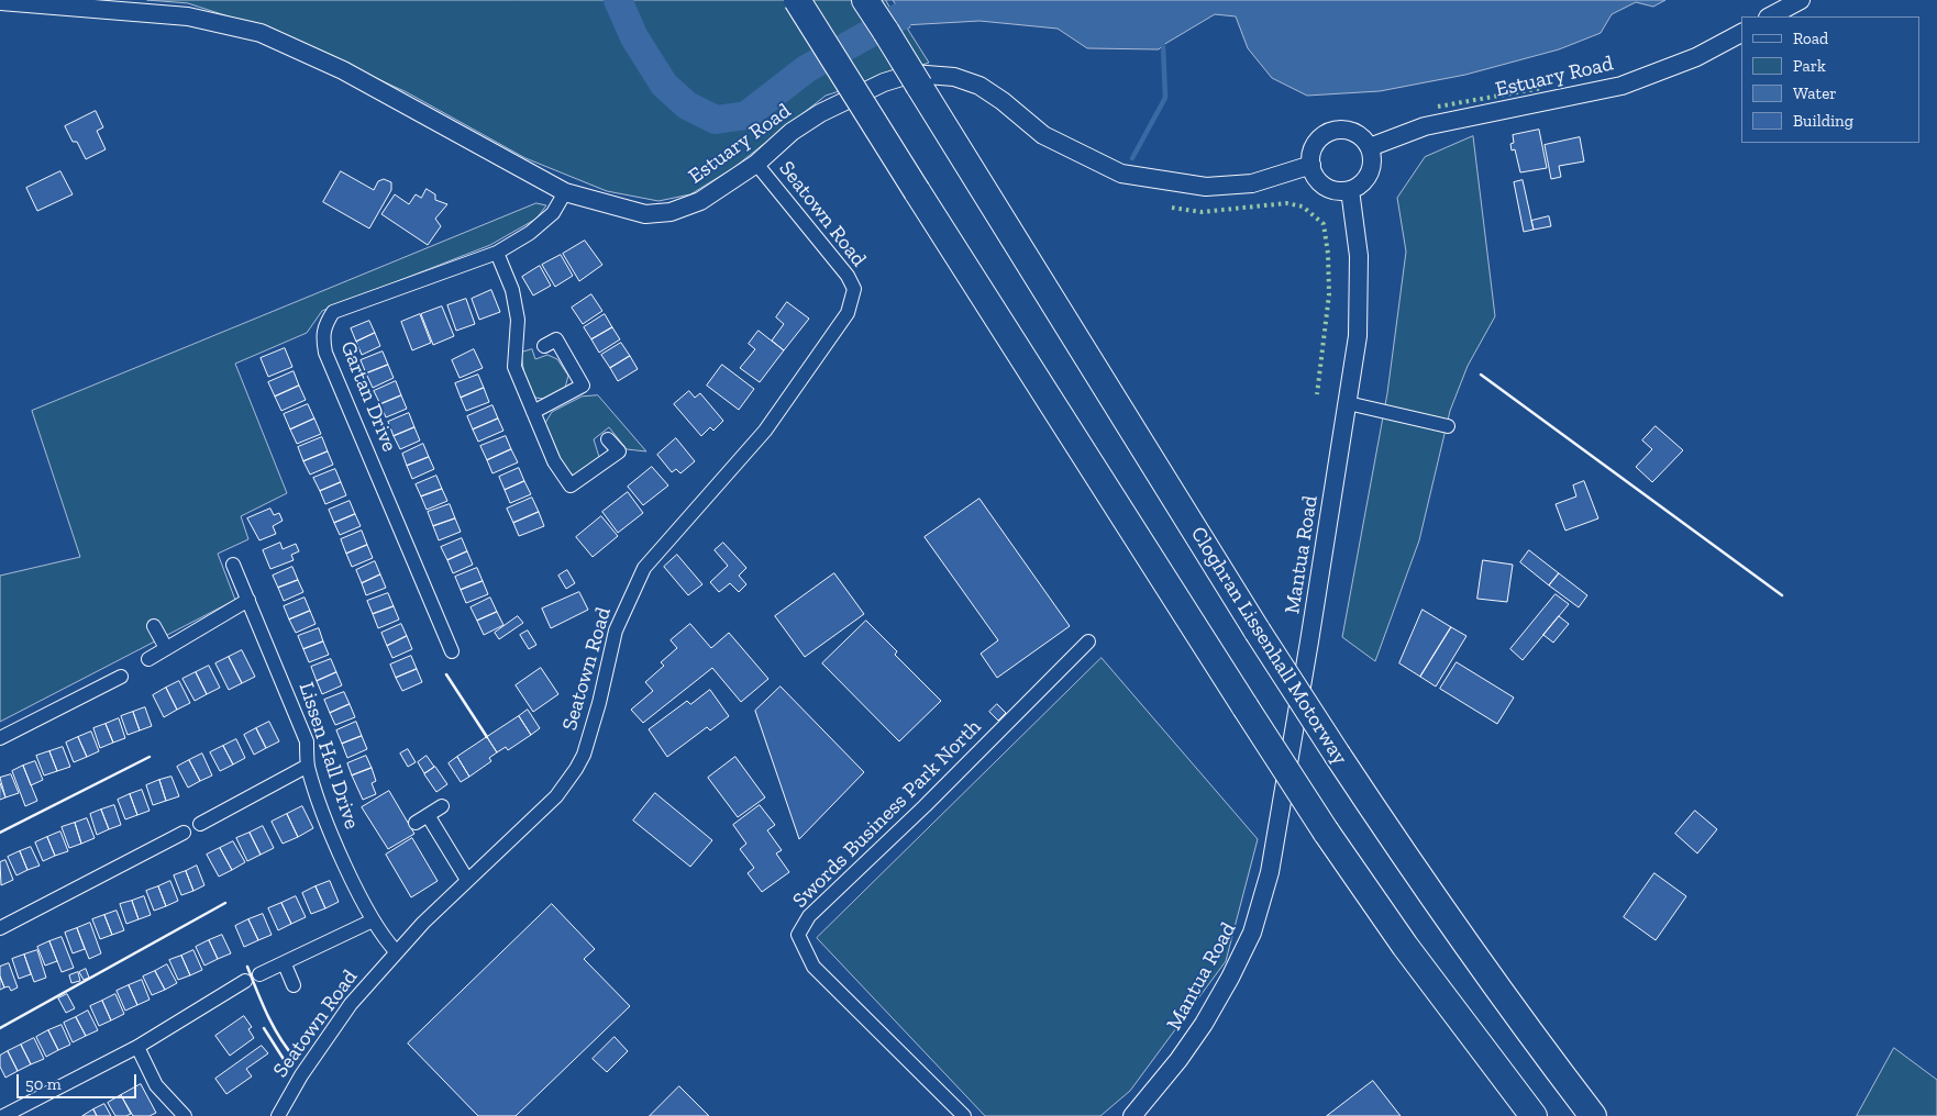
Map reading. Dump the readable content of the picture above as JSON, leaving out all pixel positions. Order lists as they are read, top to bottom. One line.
{"streets":{"highway":["Cloghran Lissenhall Motorway"],"street":["Estuary Road","Seatown Road","Gartan Drive","Mantua Road","Lissen Hall Drive","Swords Business Park North"]},"crossings":[["Estuary Road","Seatown Road"],["Estuary Road","Gartan Drive"],["Estuary Road","Mantua Road"],["Seatown Road","Lissen Hall Drive"]],"legend":["Road","Park","Water","Building"],"scale_bar":"50 m"}
